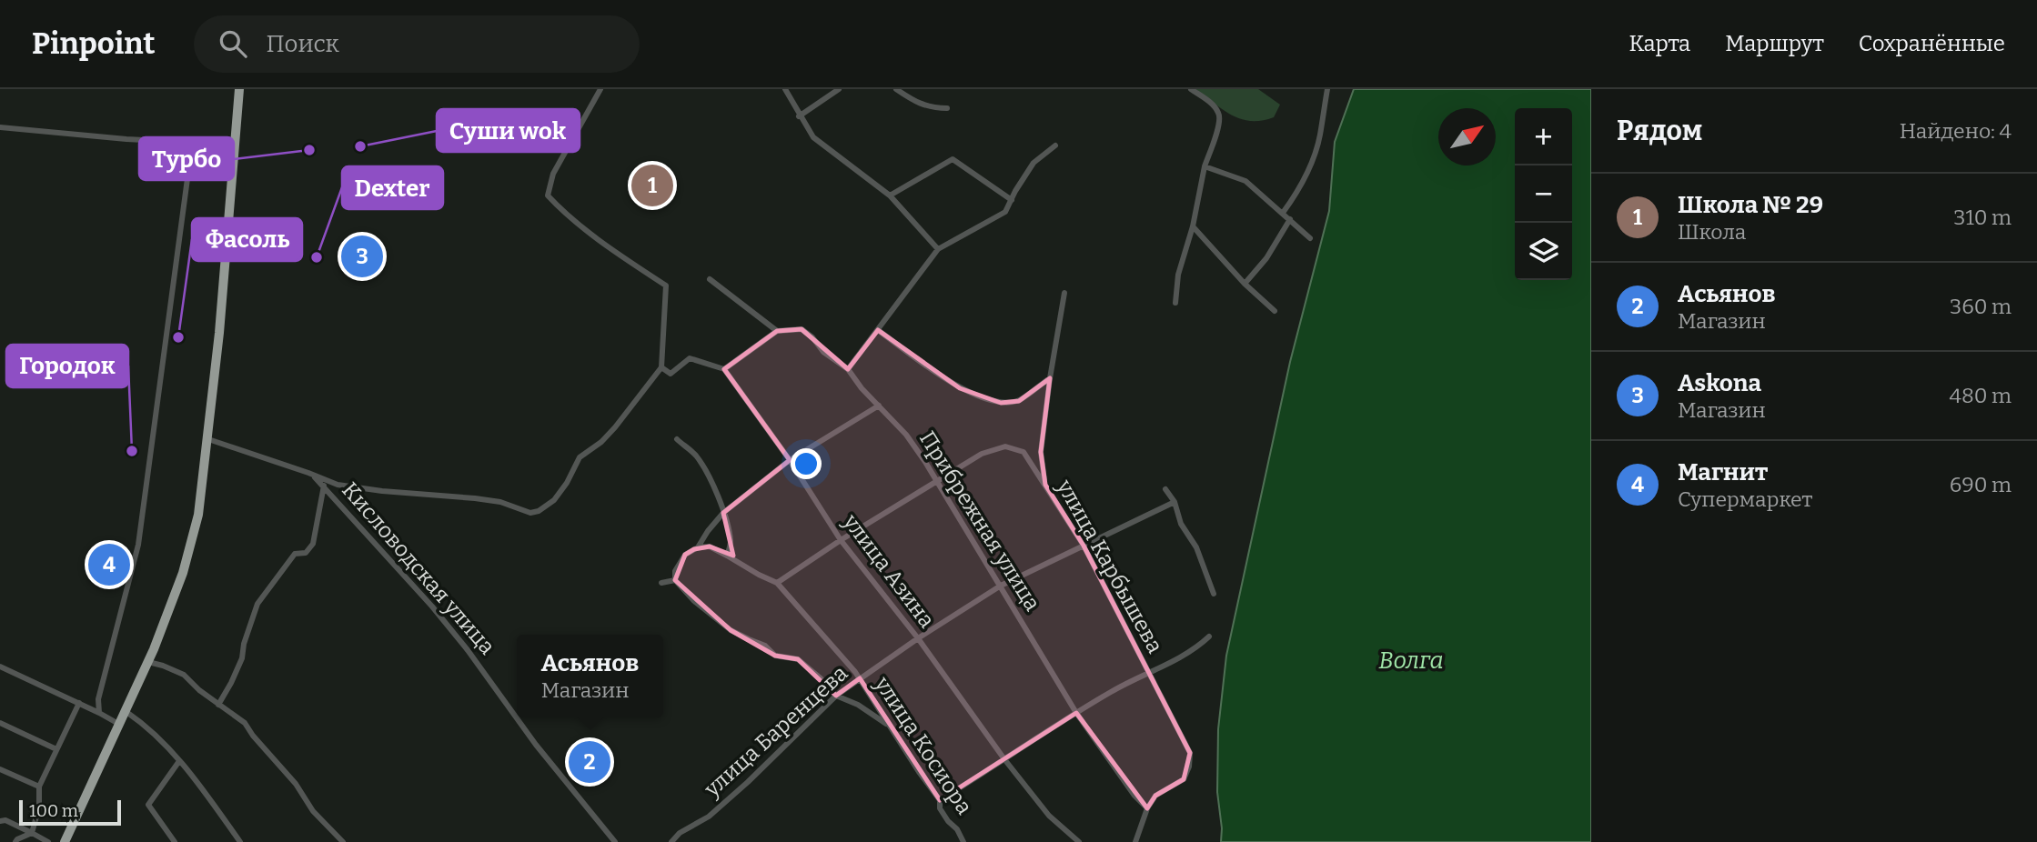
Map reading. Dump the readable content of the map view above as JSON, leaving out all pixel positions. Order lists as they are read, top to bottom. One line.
{"streets":{"street":["Прибрежная улица","улица Карбышева","Кисловодская улица","улица Азина","улица Баренцева","улица Косиора"]},"crossings":[["Прибрежная улица","улица Карбышева"],["Прибрежная улица","улица Баренцева"],["улица Карбышева","улица Азина"],["улица Карбышева","улица Баренцева"],["улица Карбышева","улица Косиора"],["улица Азина","улица Баренцева"],["улица Баренцева","улица Косиора"]],"water":["Волга"],"places":["Суши wok","Турбо","Dexter","Фасоль","Городок"],"scale_bar":"100 m","north":"top right","page":{"header":"Pinpoint","search":"Поиск","nav":["Карта","Маршрут","Сохранённые"],"heading":["Рядом","Найдено: 4"],"map_buttons":["+","−"],"pins":["1","3","4","2"],"list":[{"mark":"1","name":"Школа № 29","note":"Школа","value":"310 m"},{"mark":"2","name":"Асьянов","note":"Магазин","value":"360 m"},{"mark":"3","name":"Askona","note":"Магазин","value":"480 m"},{"mark":"4","name":"Магнит","note":"Супермаркет","value":"690 m"}],"popup":["Асьянов","Магазин"],"scale":"100 m"}}
